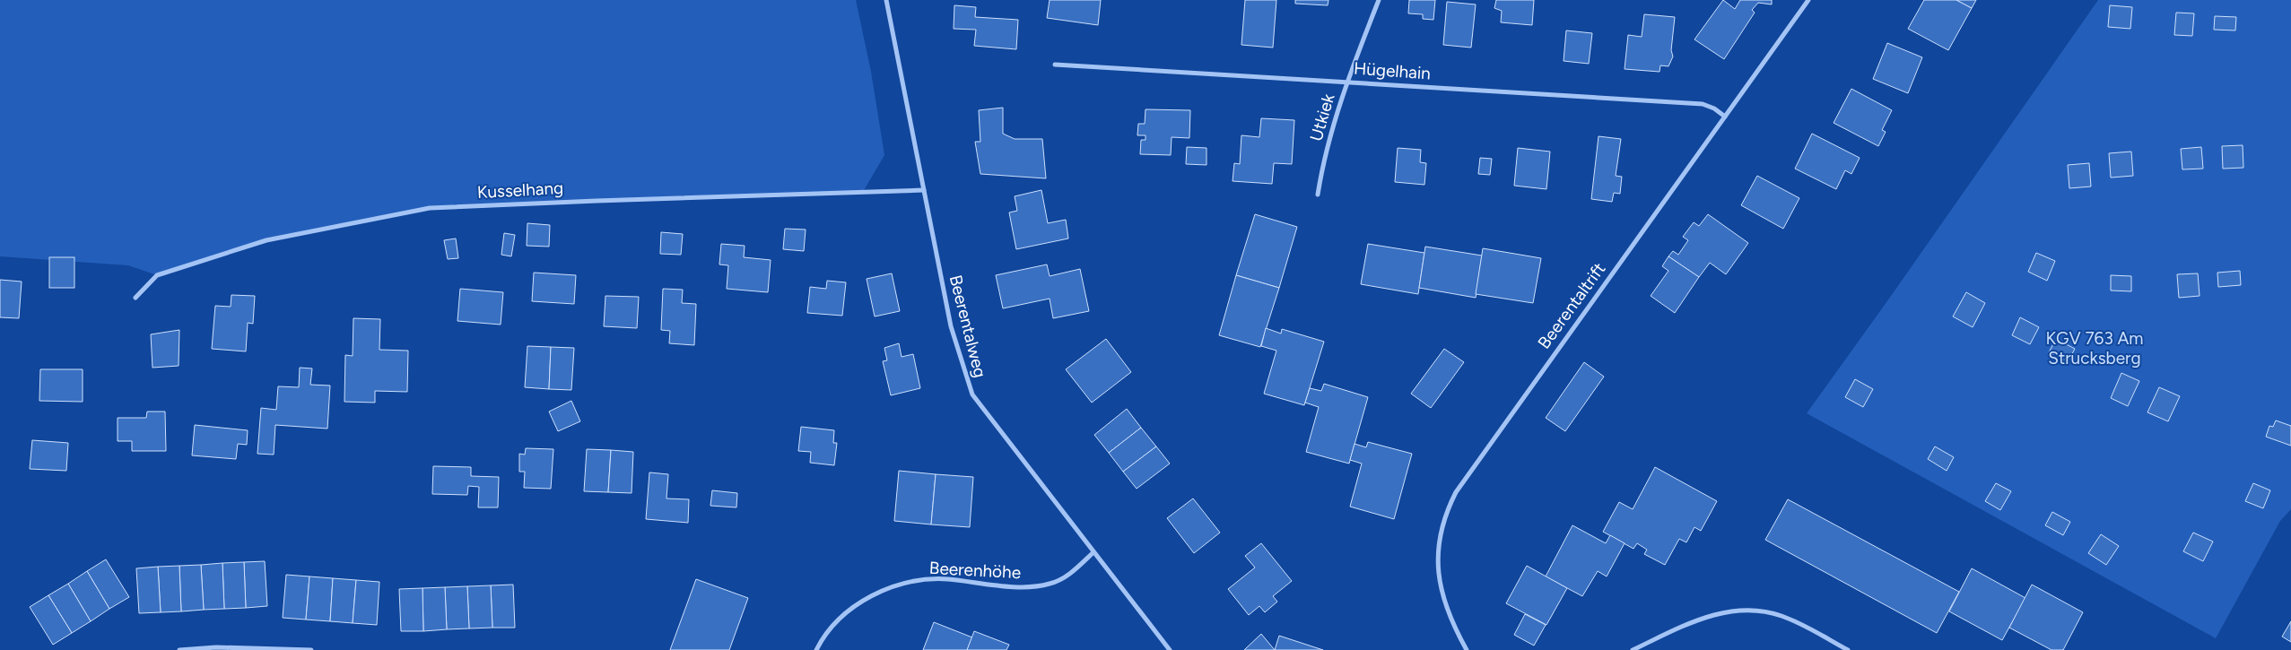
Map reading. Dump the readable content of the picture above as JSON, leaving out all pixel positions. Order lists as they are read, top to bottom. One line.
{"streets":{"street":["Hügelhain","Utkiek","Kusselhang","Beerentaltrift","Beerentalweg","Beerenhöhe"]},"crossings":[["Hügelhain","Utkiek"],["Hügelhain","Beerentaltrift"],["Kusselhang","Beerentalweg"],["Beerentalweg","Beerenhöhe"]],"parks":["KGV 763 Am Strucksberg"]}
